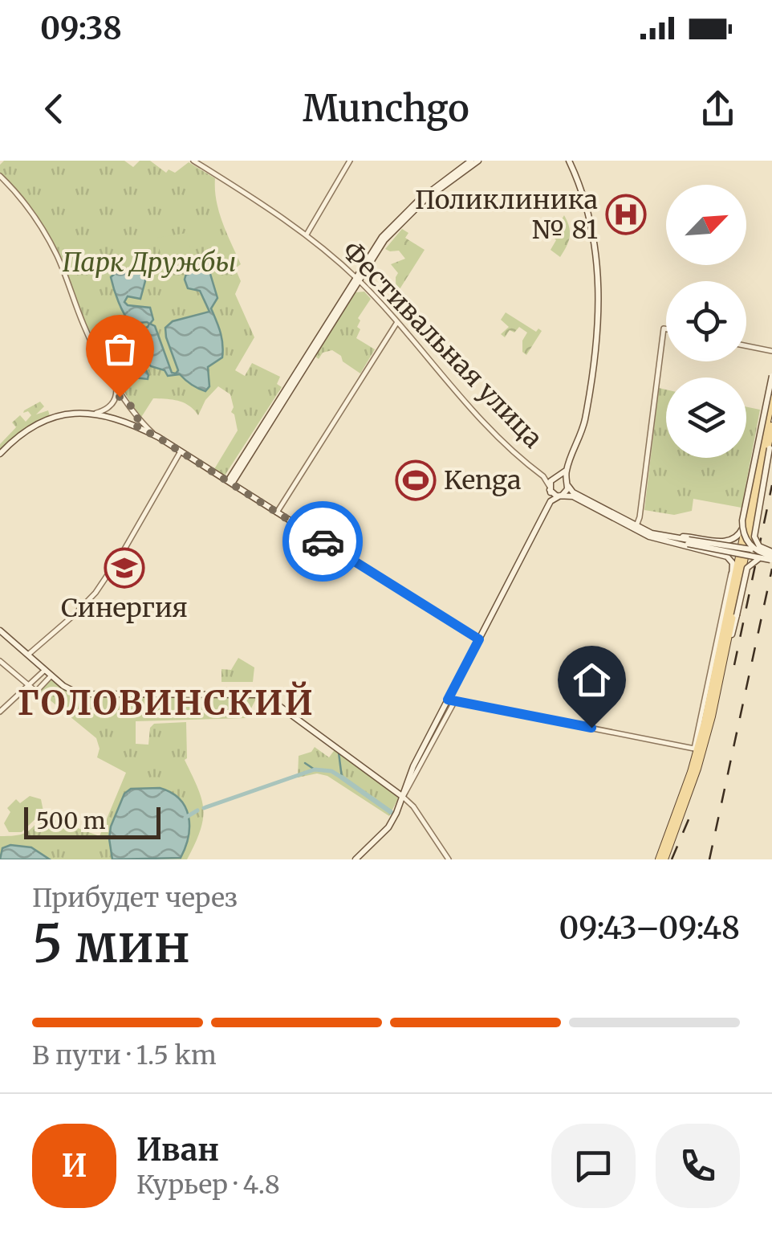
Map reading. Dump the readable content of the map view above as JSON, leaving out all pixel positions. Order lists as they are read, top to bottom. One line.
{"streets":{"street":["Фестивальная улица"]},"districts":["ГОЛОВИНСКИЙ"],"parks":["Парк Дружбы"],"places":{"hospital":["Поликлиника № 81"],"sports":["Kenga"],"school or university":["Синергия"]},"scale_bar":"500 m","north":"top right","page":{"status":"09:38","header":"Munchgo","scale":"500 m","heading":["5 мин","Прибудет через","09:43–09:48"],"panel":["Иван","Курьер · 4.8"],"bar":"В пути · 1.5 km","round":"И"}}
